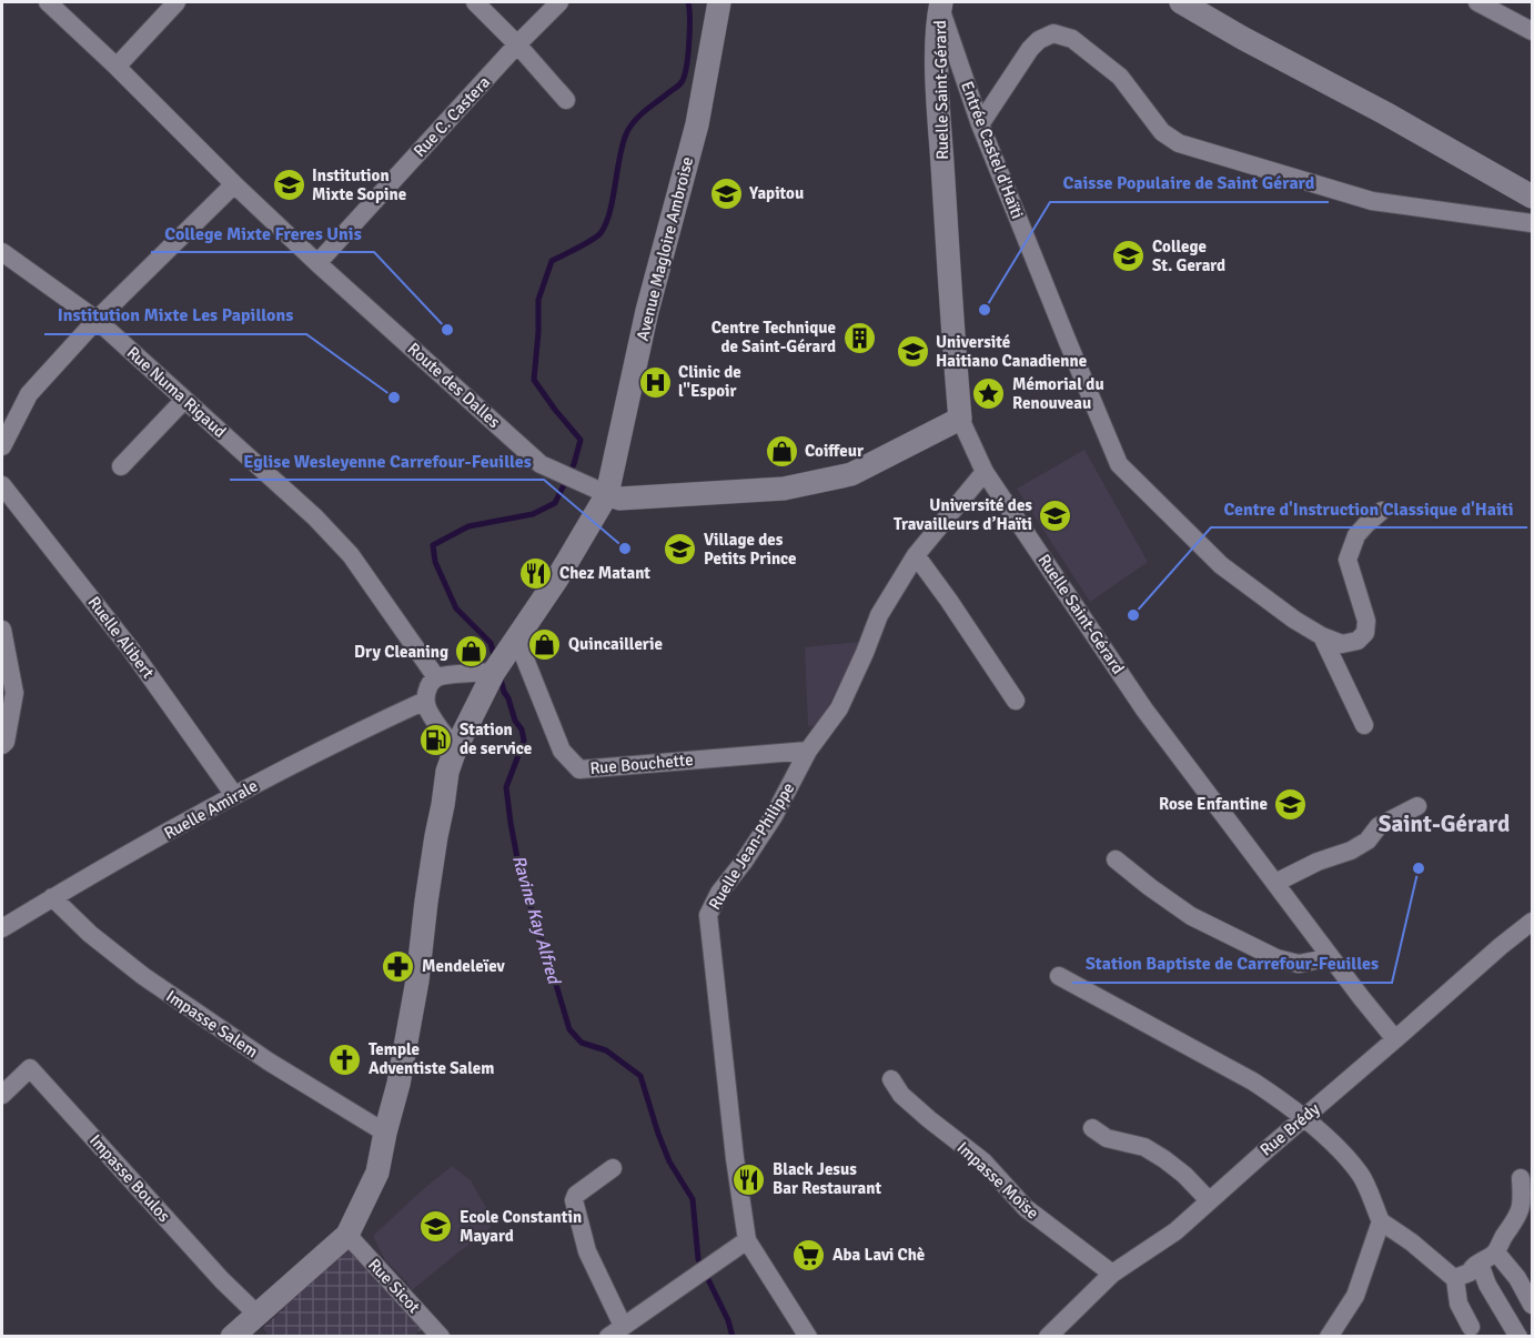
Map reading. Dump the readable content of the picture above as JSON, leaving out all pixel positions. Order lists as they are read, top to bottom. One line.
{"streets":{"street":["Ruelle Saint-Gérard","Rue C. Castera","Entrée Castel d'Haïti","Avenue Magloire Ambroise","Route des Dalles","Rue Numa Rigaud","Ruelle Alibert","Rue Bouchette","Ruelle Amirale","Ruelle Jean-Philippe","Impasse Salem","Rue Brédy","Impasse Boulos","Impasse Moïse","Rue Sicot"]},"crossings":[["Ruelle Saint-Gérard","Entrée Castel d'Haïti"],["Ruelle Saint-Gérard","Route des Dalles"],["Ruelle Saint-Gérard","Ruelle Jean-Philippe"],["Ruelle Saint-Gérard","Rue Brédy"],["Rue C. Castera","Route des Dalles"],["Avenue Magloire Ambroise","Route des Dalles"],["Avenue Magloire Ambroise","Rue Bouchette"],["Avenue Magloire Ambroise","Impasse Salem"],["Avenue Magloire Ambroise","Rue Sicot"],["Ruelle Alibert","Ruelle Amirale"],["Rue Bouchette","Ruelle Jean-Philippe"],["Ruelle Amirale","Impasse Salem"],["Rue Brédy","Impasse Moïse"]],"districts":["Saint-Gérard"],"water":["Ravine Kay Alfred"],"places":{"school or university":["Institution Mixte Sopine","Yapitou","College St. Gerard","Université Haitiano Canadienne","Université des Travailleurs d’Haïti","Village des Petits Prince","Rose Enfantine","Ecole Constantin Mayard"],"other":["Caisse Populaire de Saint Gérard","College Mixte Freres Unis","Institution Mixte Les Papillons","Eglise Wesleyenne Carrefour-Feuilles","Centre d'Instruction Classique d'Haiti","Station Baptiste de Carrefour-Feuilles"],"building":["Centre Technique de Saint-Gérard"],"hospital":["Clinic de l\"Espoir"],"place":["Mémorial du Renouveau"],"shop":["Coiffeur","Quincaillerie","Dry Cleaning"],"restaurant":["Chez Matant","Black Jesus Bar Restaurant"],"fuel station":["Station de service"],"pharmacy":["Mendeleïev"],"church":["Temple Adventiste Salem"],"supermarket":["Aba Lavi Chè"]}}
